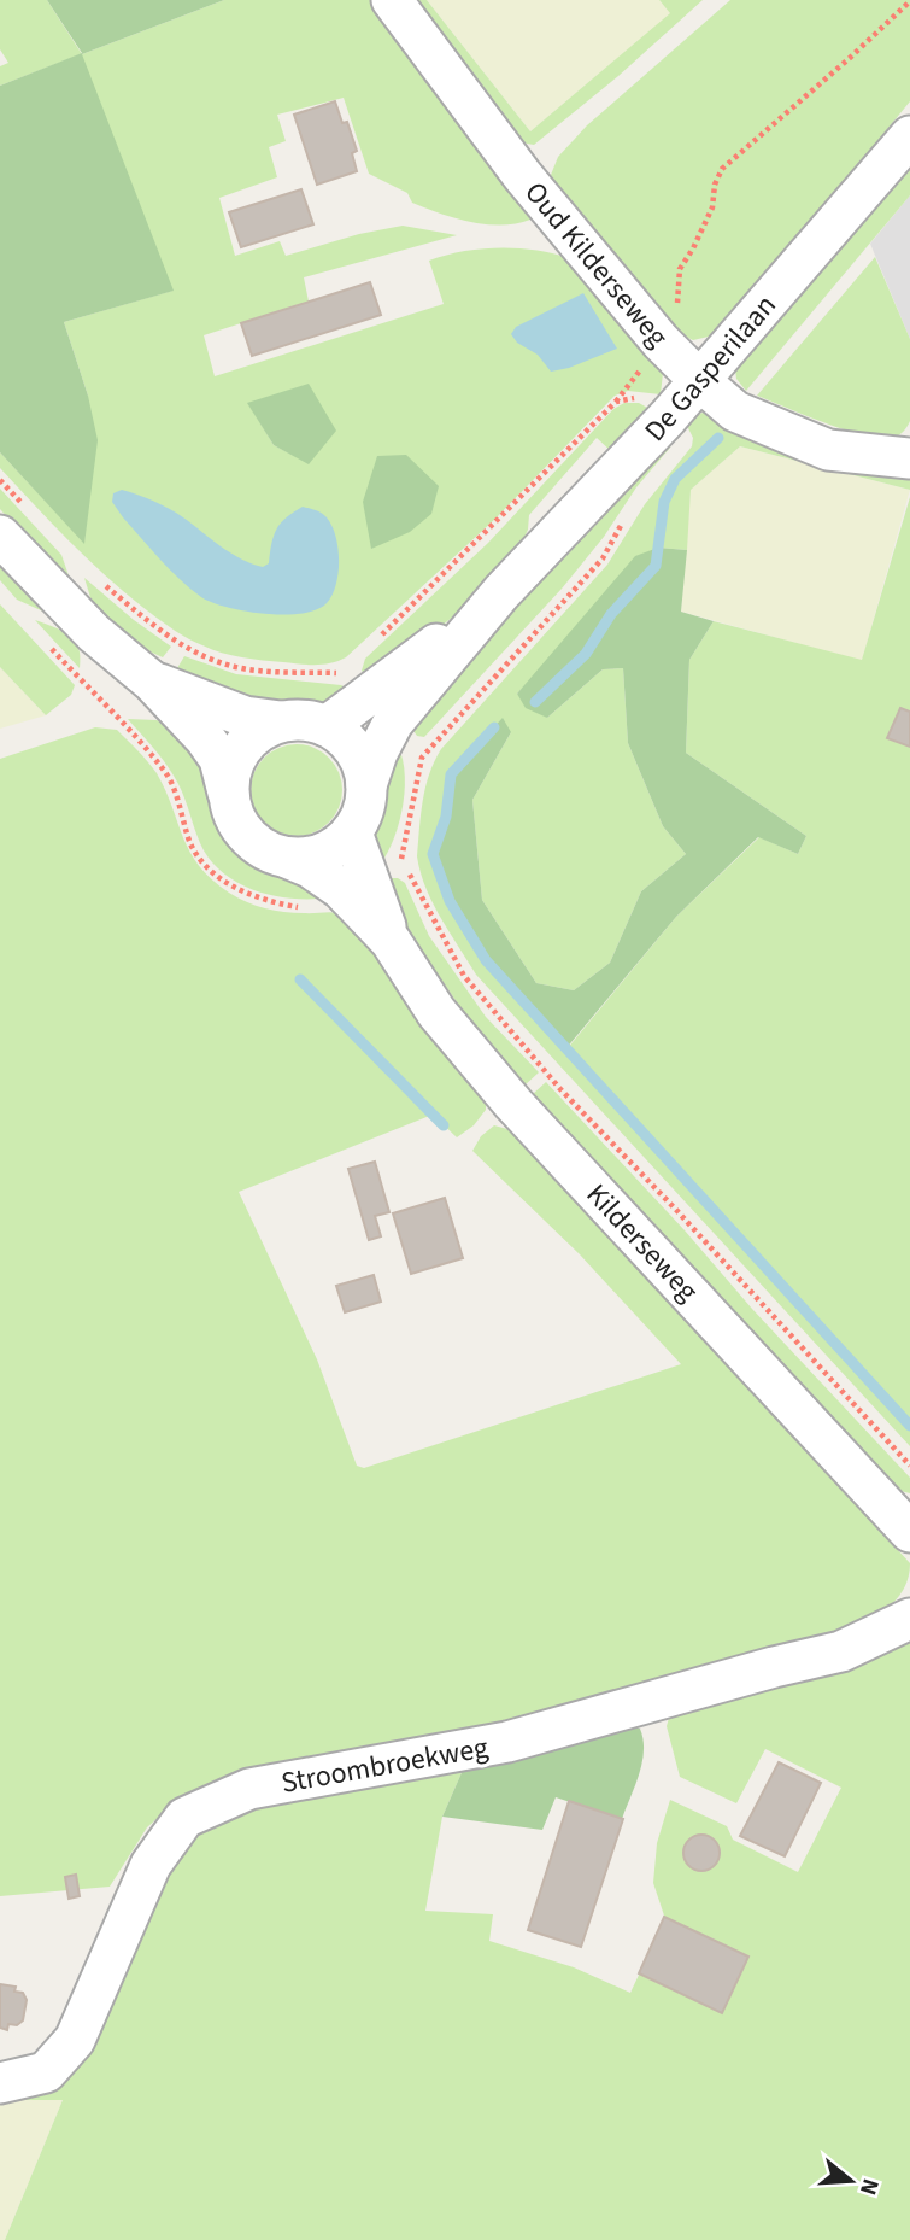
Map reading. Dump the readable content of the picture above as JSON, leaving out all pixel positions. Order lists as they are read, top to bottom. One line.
{"streets":{"street":["Oud Kilderseweg","De Gasperilaan","Kilderseweg","Stroombroekweg"]},"crossings":[["Oud Kilderseweg","De Gasperilaan"],["De Gasperilaan","Kilderseweg"]],"north":"right"}
